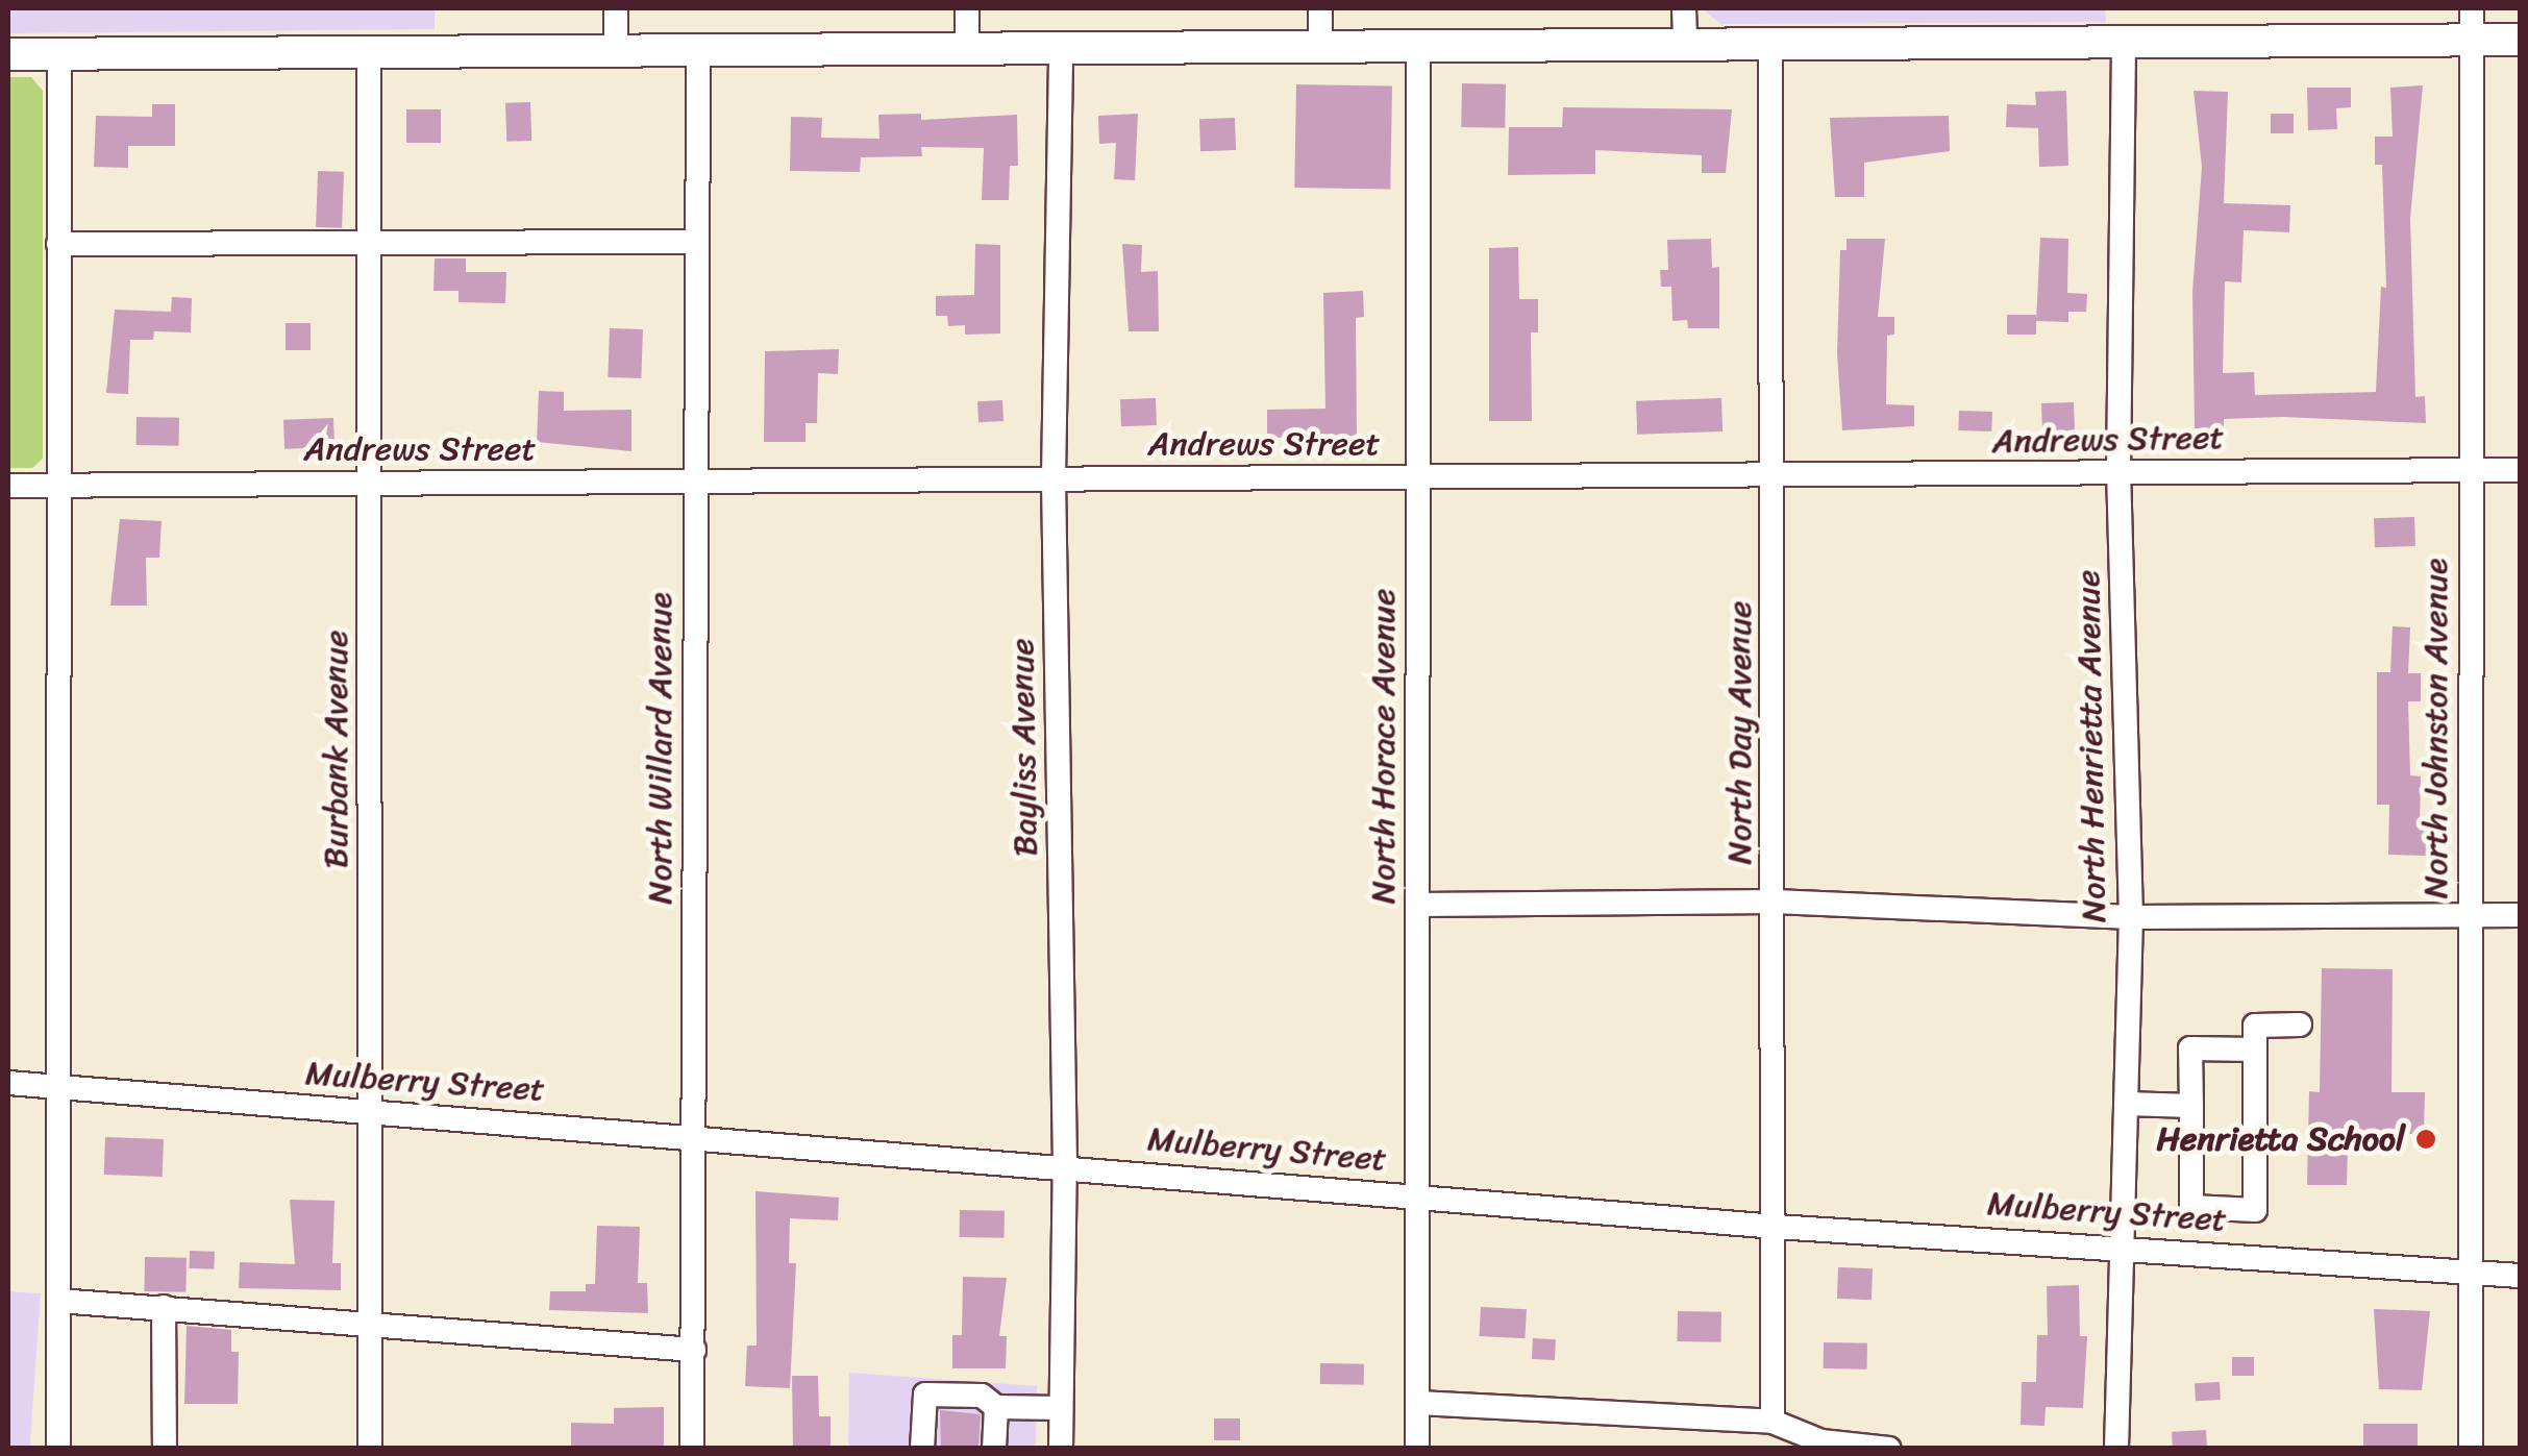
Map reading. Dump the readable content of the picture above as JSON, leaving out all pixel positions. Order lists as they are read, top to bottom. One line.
{"streets":{"street":["Andrews Street","North Johnston Avenue","North Day Avenue","North Horace Avenue","North Henrietta Avenue","Bayliss Avenue","North Willard Avenue","Burbank Avenue","Mulberry Street"]},"crossings":[["Andrews Street","North Johnston Avenue"],["Andrews Street","North Day Avenue"],["Andrews Street","North Horace Avenue"],["Andrews Street","North Henrietta Avenue"],["Andrews Street","Bayliss Avenue"],["Andrews Street","North Willard Avenue"],["Andrews Street","Burbank Avenue"],["North Johnston Avenue","Mulberry Street"],["North Day Avenue","Mulberry Street"],["North Horace Avenue","Mulberry Street"],["North Henrietta Avenue","Mulberry Street"],["Bayliss Avenue","Mulberry Street"],["North Willard Avenue","Mulberry Street"],["Burbank Avenue","Mulberry Street"]],"places":["Henrietta School"]}
